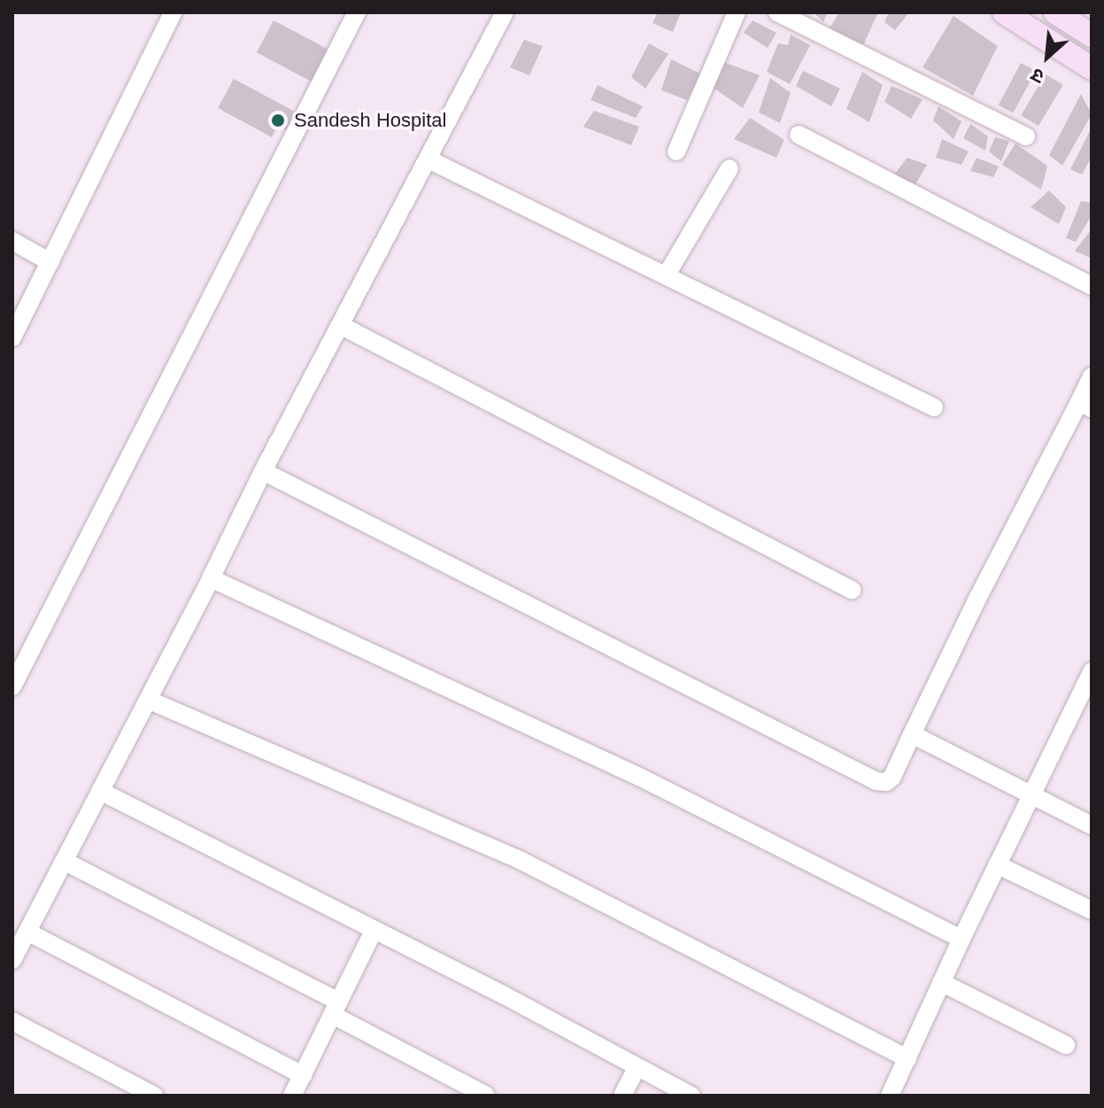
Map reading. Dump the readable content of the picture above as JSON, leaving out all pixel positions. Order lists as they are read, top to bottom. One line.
{"places":["Sandesh Hospital"],"north":"bottom left"}
